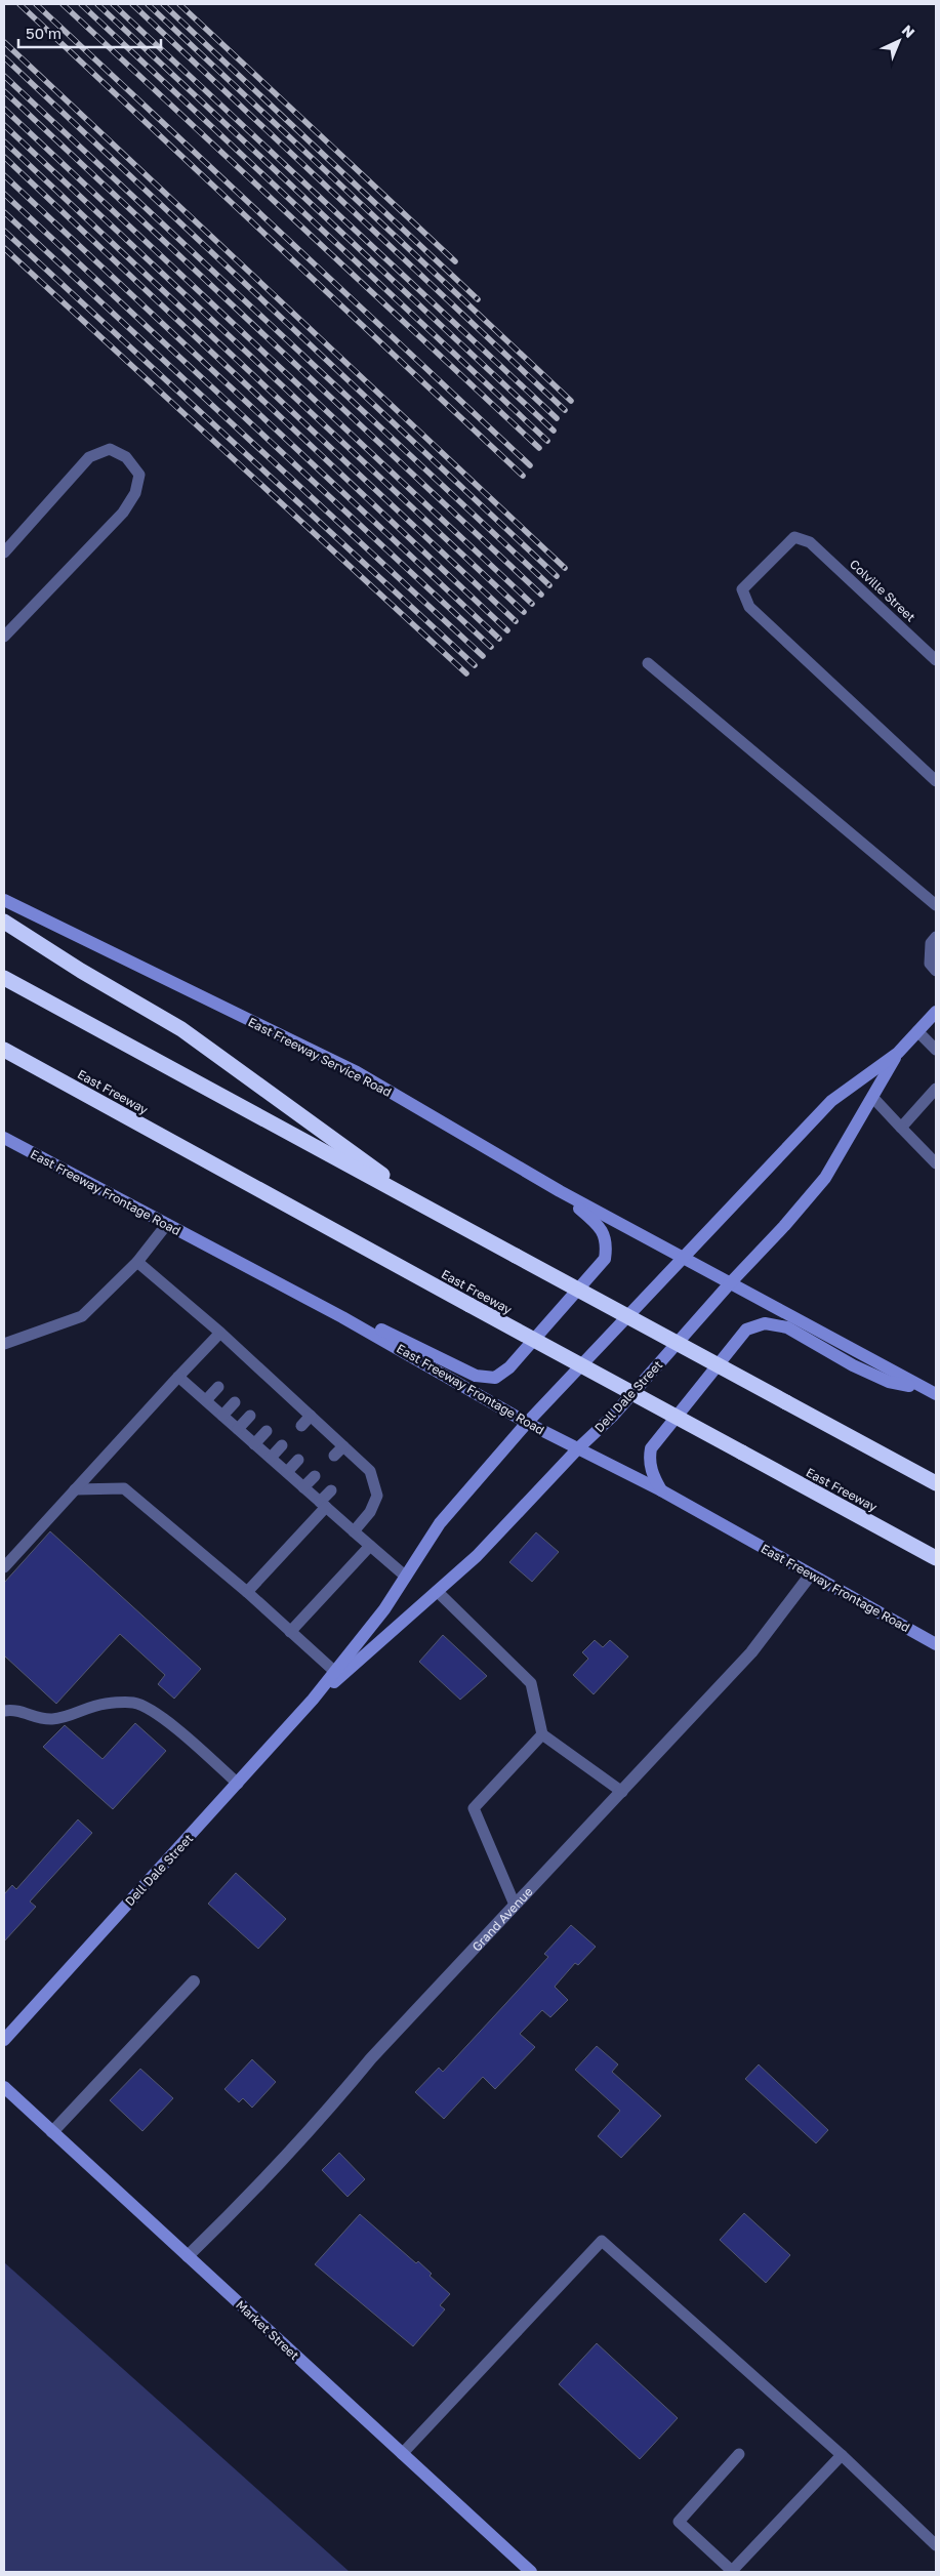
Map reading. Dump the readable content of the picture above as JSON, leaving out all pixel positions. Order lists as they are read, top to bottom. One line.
{"streets":{"highway":["East Freeway"],"main road":["East Freeway Service Road","East Freeway Frontage Road","Dell Dale Street","Market Street"],"street":["Grand Avenue"],"lane":["Colville Street"]},"crossings":[["East Freeway Service Road","Dell Dale Street"],["East Freeway Frontage Road","Dell Dale Street"],["East Freeway Frontage Road","Grand Avenue"],["Grand Avenue","Market Street"]],"scale_bar":"50 m","north":"top right"}
